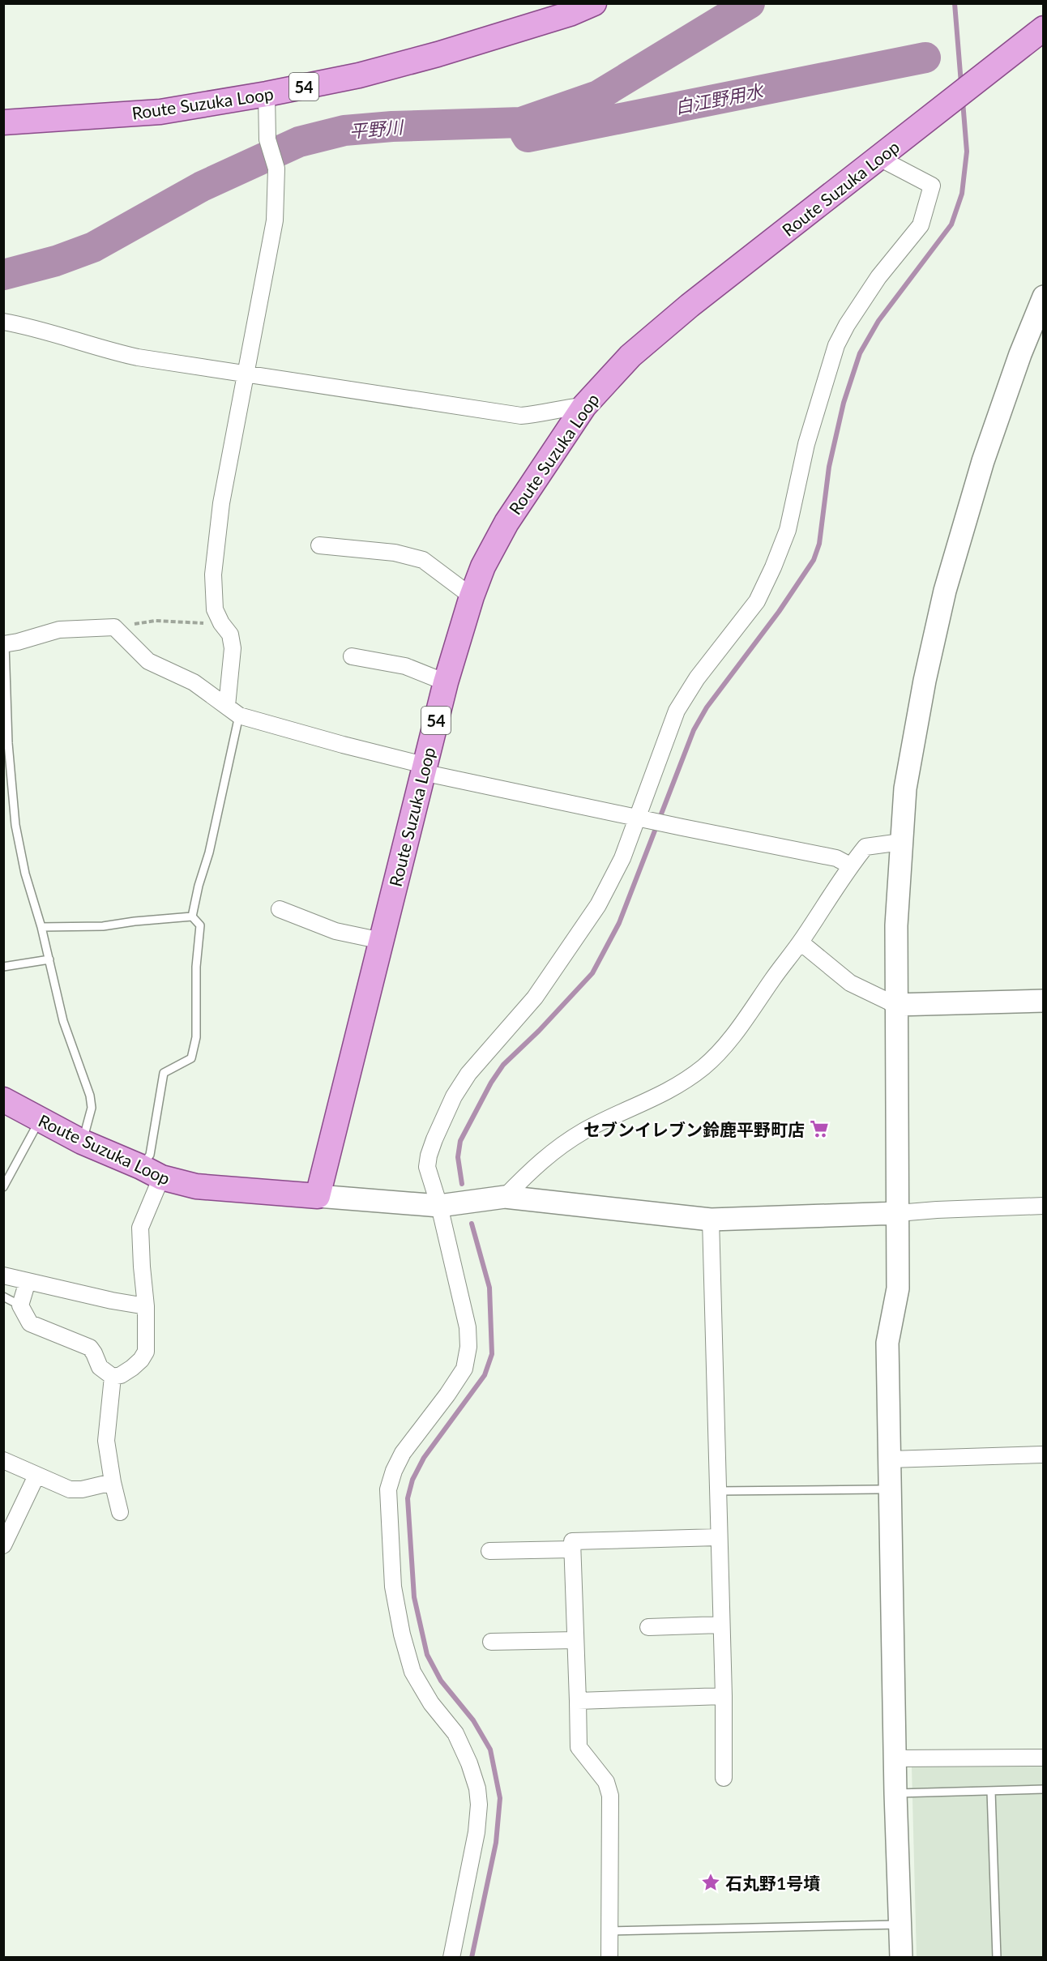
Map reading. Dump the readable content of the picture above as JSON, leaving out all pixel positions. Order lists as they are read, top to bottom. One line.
{"streets":{"main road":["54","Route Suzuka Loop"]},"water":["白江野用水","平野川"],"places":{"supermarket":["セブンイレブン鈴鹿平野町店"],"place":["石丸野1号墳"]}}
